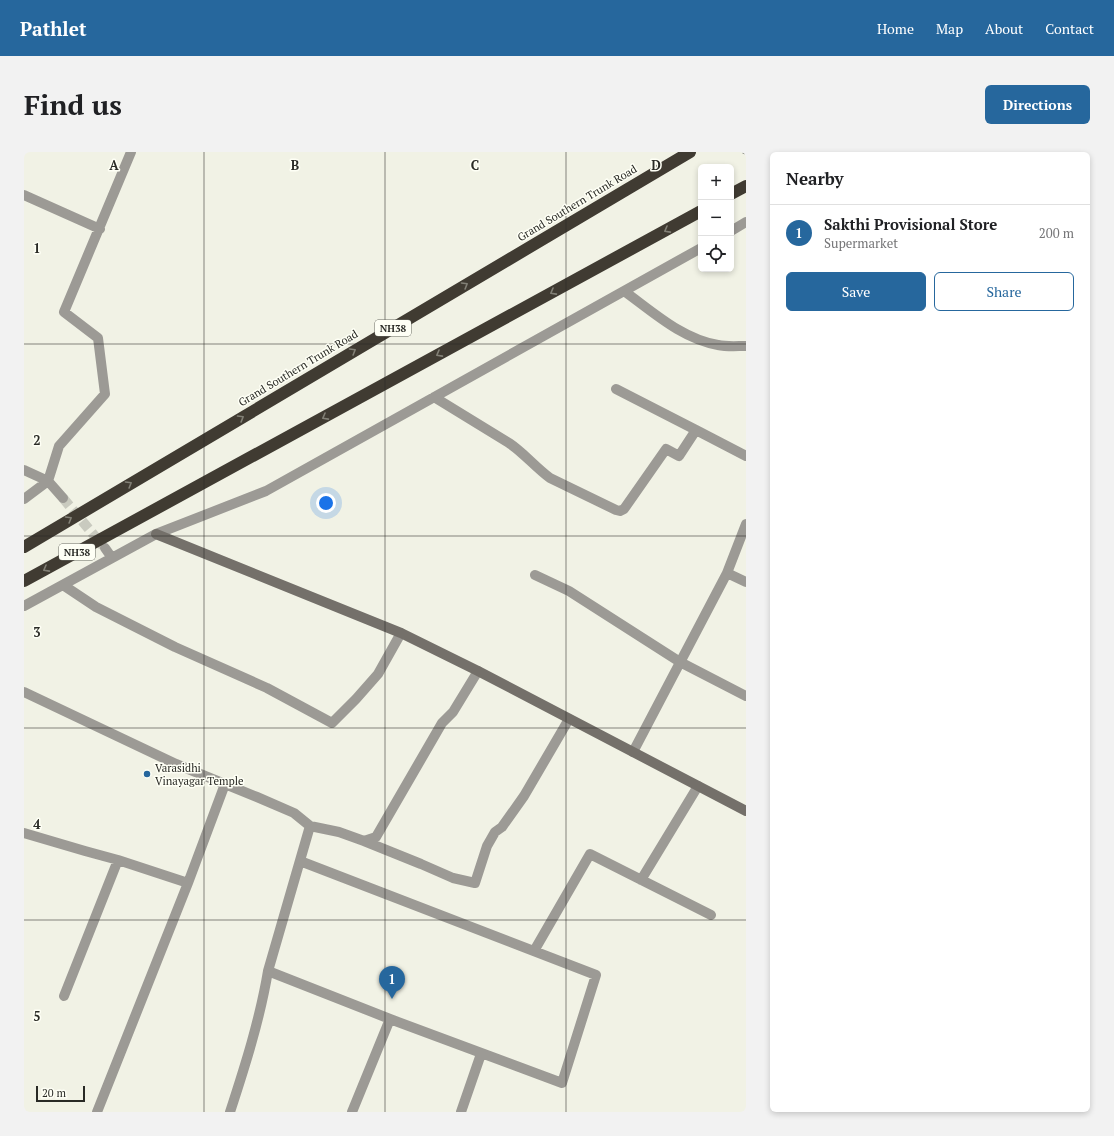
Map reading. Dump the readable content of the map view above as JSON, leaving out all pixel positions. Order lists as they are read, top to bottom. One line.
{"streets":{"highway":["Grand Southern Trunk Road","NH38"]},"places":["Varasidhi Vinayagar Temple"],"scale_bar":"20 m","page":{"header":"Pathlet","nav":["Home","Map","About","Contact"],"buttons":["Directions",["Save","Share"]],"title":"Find us","heading":"Nearby","map_buttons":["+","−"],"list":[{"mark":"1","name":"Sakthi Provisional Store","note":"Supermarket","value":"200 m"}],"pins":"1","scale":"20 m"},"grid":{"columns":["A","B","C","D"],"rows":["1","2","3","4","5"]}}
